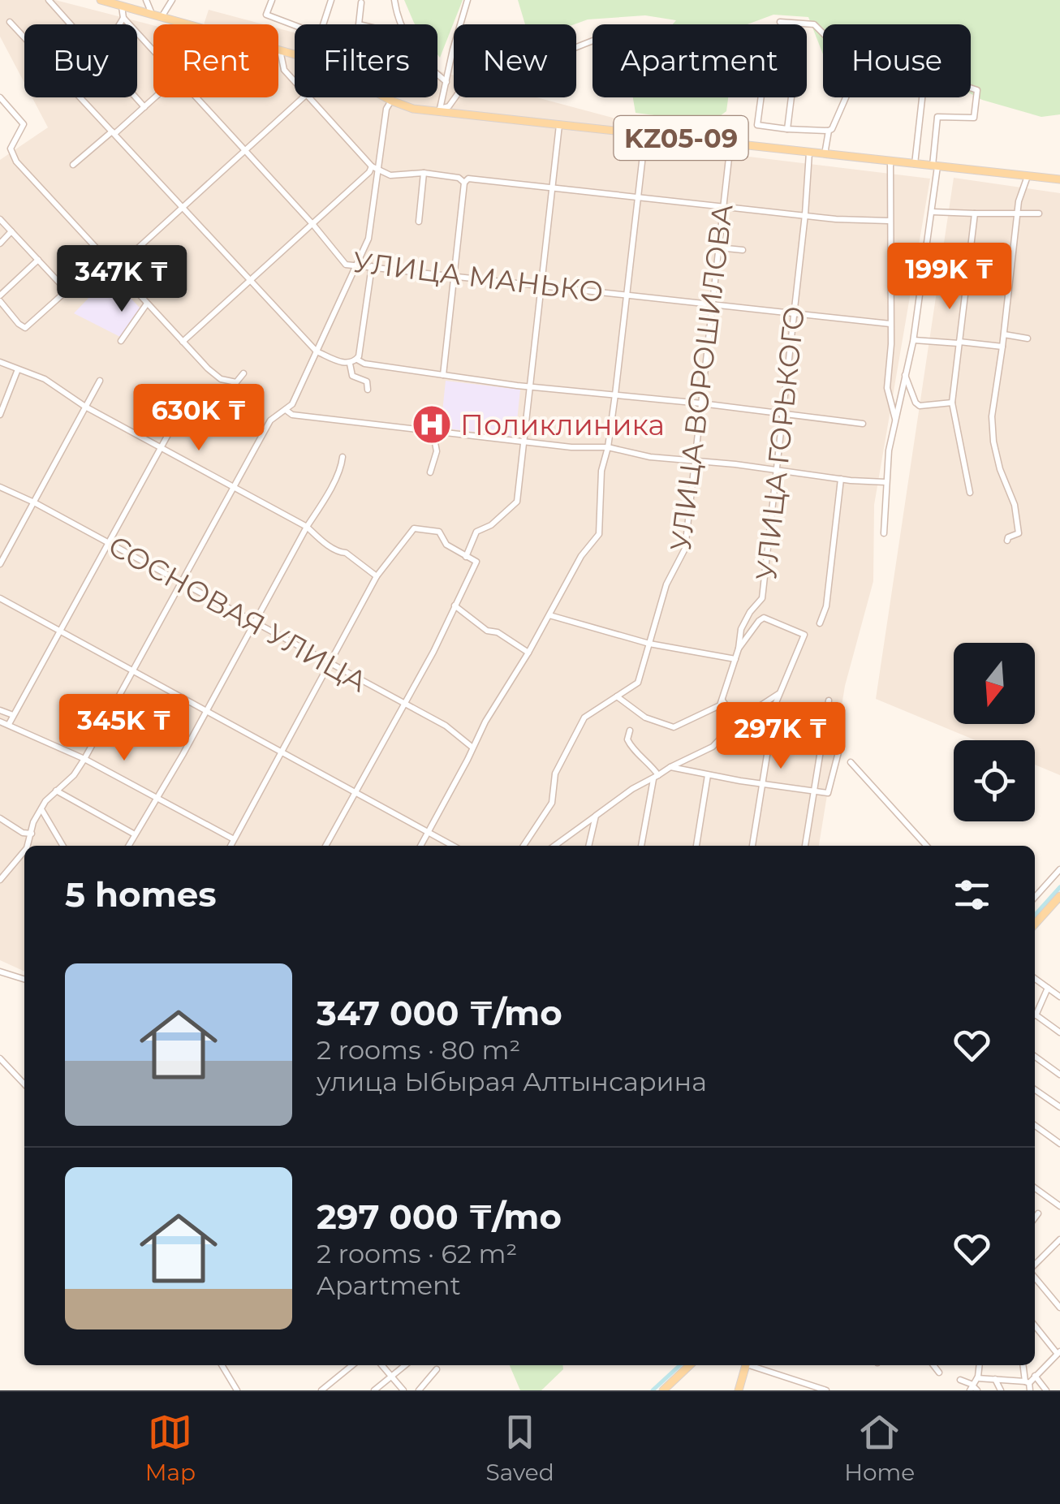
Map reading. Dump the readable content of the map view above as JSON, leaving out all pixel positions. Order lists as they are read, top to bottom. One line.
{"streets":{"main road":["KZ05-09"],"street":["УЛИЦА МАНЬКО","УЛИЦА ВОРОШИЛОВА","УЛИЦА ГОРЬКОГО","СОСНОВАЯ УЛИЦА"]},"crossings":[["KZ05-09","УЛИЦА ВОРОШИЛОВА"],["KZ05-09","УЛИЦА ГОРЬКОГО"],["УЛИЦА МАНЬКО","УЛИЦА ВОРОШИЛОВА"],["УЛИЦА МАНЬКО","УЛИЦА ГОРЬКОГО"]],"places":{"hospital":["Поликлиника"]},"north":"bottom","page":{"chip":["Buy","Rent","Filters","New","Apartment","House"],"price":["199K ₸","347K ₸","630K ₸","345K ₸","297K ₸"],"heading":"5 homes","list":[{"name":"347 000 ₸/mo","note":"2 rooms · 80 m² · улица Ыбырая Алтынсарина"},{"name":"297 000 ₸/mo","note":"2 rooms · 62 m² · Apartment"}],"tabs":["Map","Saved","Home"]}}
